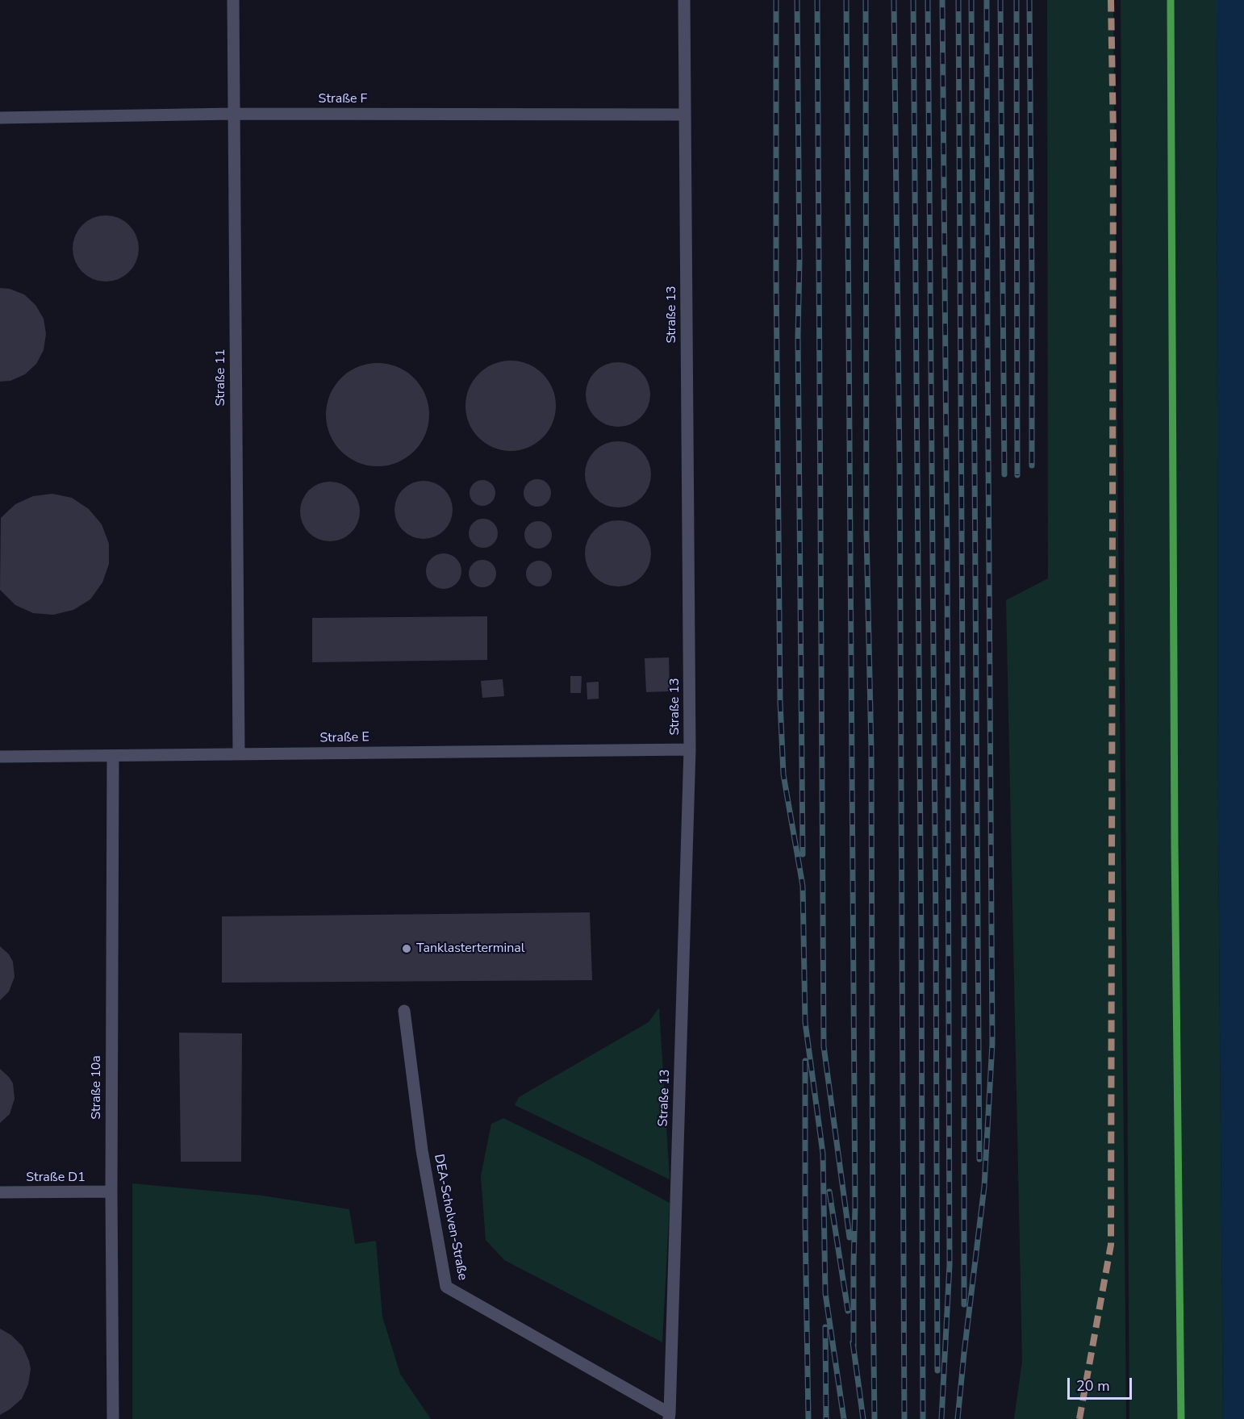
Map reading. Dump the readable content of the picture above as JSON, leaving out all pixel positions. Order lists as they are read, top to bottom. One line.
{"streets":{"lane":["Straße F","Straße 13","Straße 11","Straße E","Straße 10a","Straße D1","DEA-Scholven-Straße"]},"crossings":[["Straße F","Straße 13"],["Straße F","Straße 11"],["Straße 13","Straße E"],["Straße 13","DEA-Scholven-Straße"],["Straße 11","Straße E"],["Straße E","Straße 10a"],["Straße 10a","Straße D1"]],"places":["Tanklasterterminal"],"scale_bar":"20 m"}
